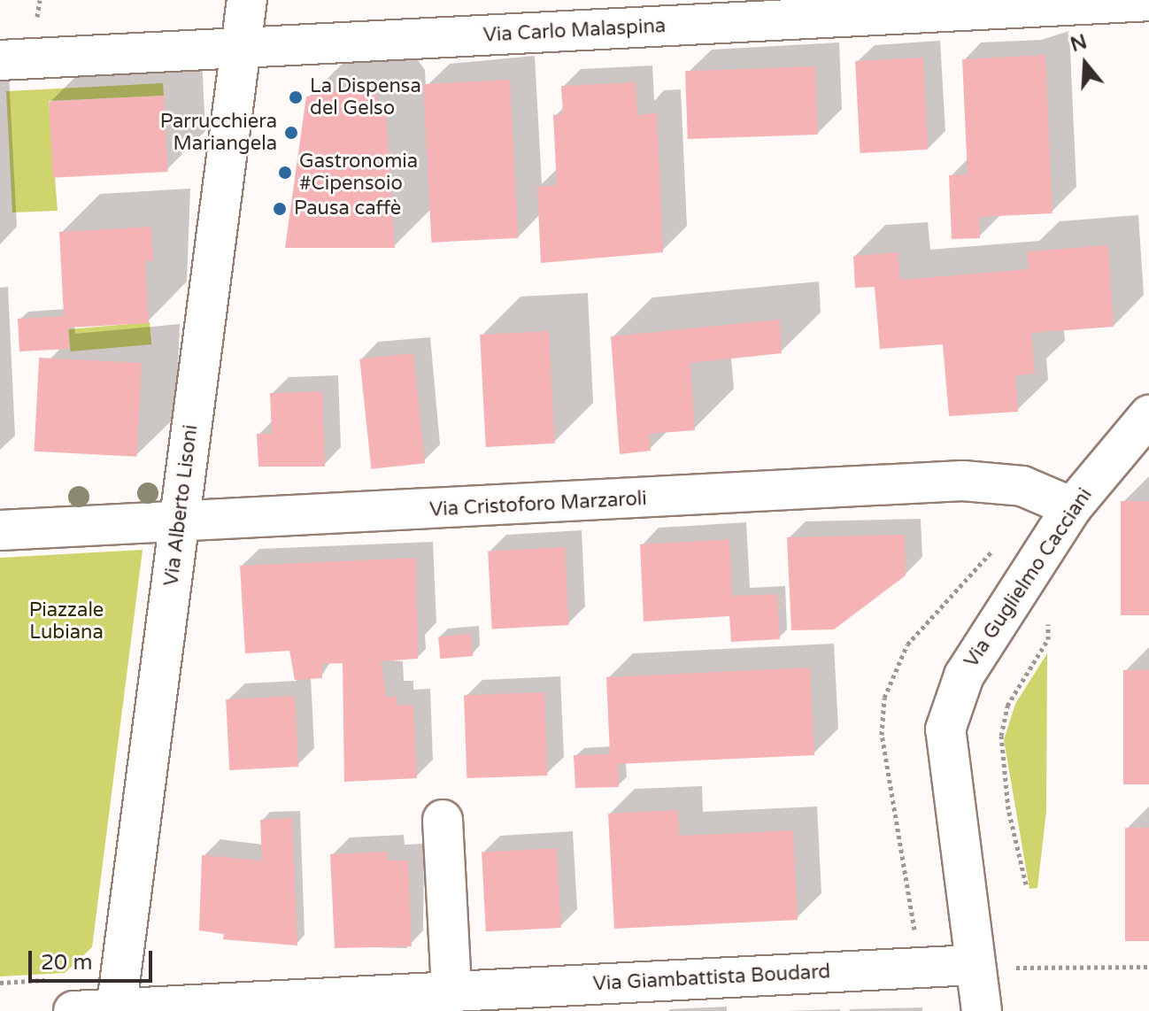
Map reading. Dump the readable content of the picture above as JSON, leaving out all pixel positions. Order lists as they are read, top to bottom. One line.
{"streets":{"street":["Via Carlo Malaspina","Via Cristoforo Marzaroli","Via Alberto Lisoni","Via Guglielmo Cacciani","Via Giambattista Boudard"]},"crossings":[["Via Carlo Malaspina","Via Alberto Lisoni"],["Via Cristoforo Marzaroli","Via Alberto Lisoni"],["Via Cristoforo Marzaroli","Via Guglielmo Cacciani"],["Via Alberto Lisoni","Via Giambattista Boudard"],["Via Guglielmo Cacciani","Via Giambattista Boudard"]],"parks":["Piazzale Lubiana"],"places":["La Dispensa del Gelso","Parrucchiera Mariangela","Gastronomia #Cipensoio","Pausa caffè"],"scale_bar":"20 m","north":"top"}
